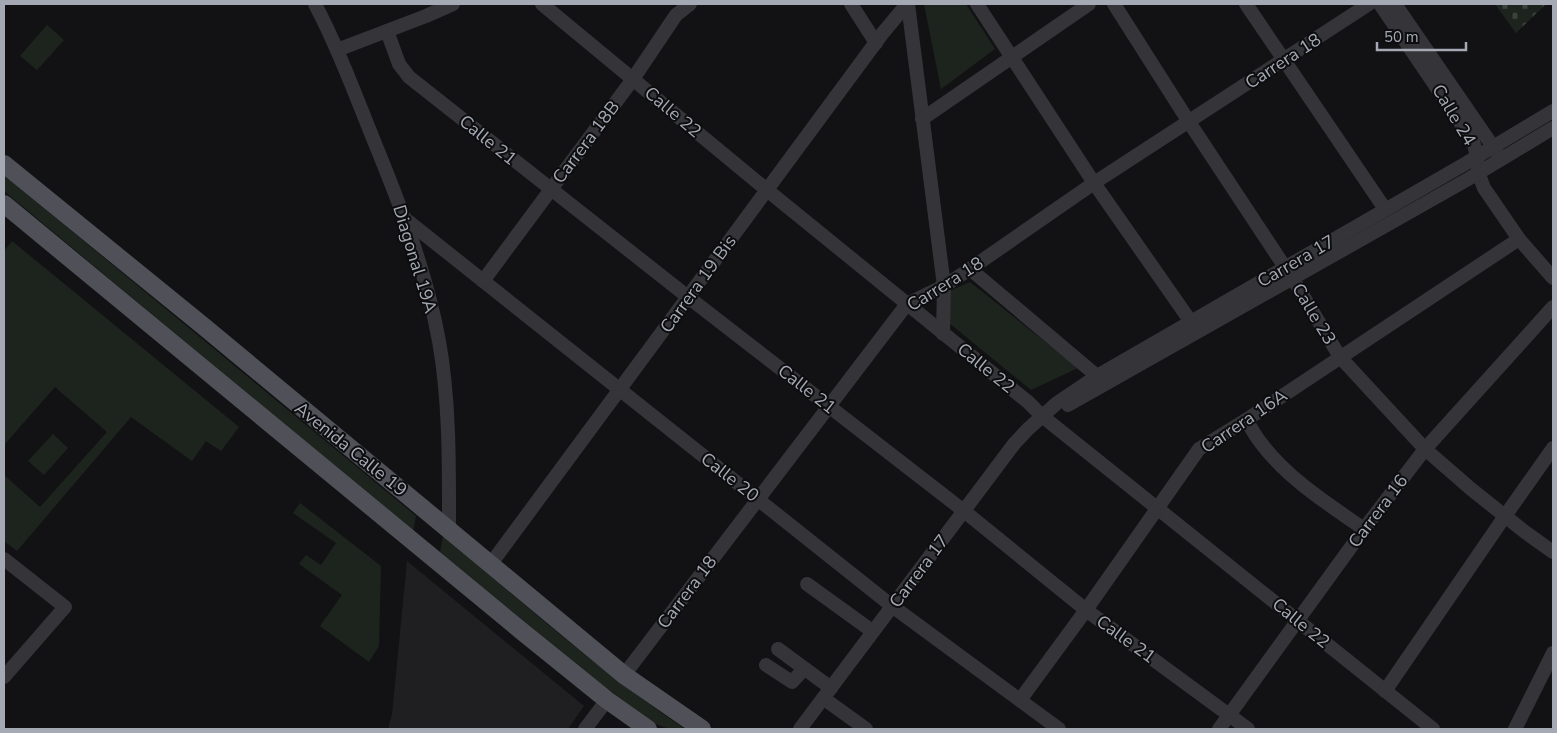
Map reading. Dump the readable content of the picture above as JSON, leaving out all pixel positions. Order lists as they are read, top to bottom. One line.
{"streets":{"main road":["Avenida Calle 19"],"street":["Carrera 18","Calle 22","Calle 24","Calle 21","Carrera 18B","Diagonal 19A","Carrera 17","Carrera 19 Bis","Calle 23","Carrera 16A","Calle 20","Carrera 16"]},"crossings":[["Carrera 18","Calle 22"],["Carrera 18","Calle 21"],["Carrera 18","Calle 23"],["Carrera 18","Avenida Calle 19"],["Carrera 18","Calle 20"],["Calle 22","Carrera 18B"],["Calle 22","Carrera 17"],["Calle 22","Carrera 19 Bis"],["Calle 22","Carrera 16A"],["Calle 22","Carrera 16"],["Calle 24","Carrera 17"],["Calle 24","Carrera 16A"],["Calle 21","Carrera 18B"],["Calle 21","Carrera 17"],["Calle 21","Carrera 19 Bis"],["Calle 21","Carrera 16A"],["Calle 21","Carrera 16"],["Carrera 18B","Calle 20"],["Diagonal 19A","Avenida Calle 19"],["Diagonal 19A","Calle 20"],["Carrera 17","Calle 23"],["Carrera 17","Calle 20"],["Carrera 19 Bis","Avenida Calle 19"],["Carrera 19 Bis","Calle 20"],["Calle 23","Carrera 16A"],["Calle 23","Carrera 16"],["Carrera 16A","Calle 20"]],"scale_bar":"50 m"}
